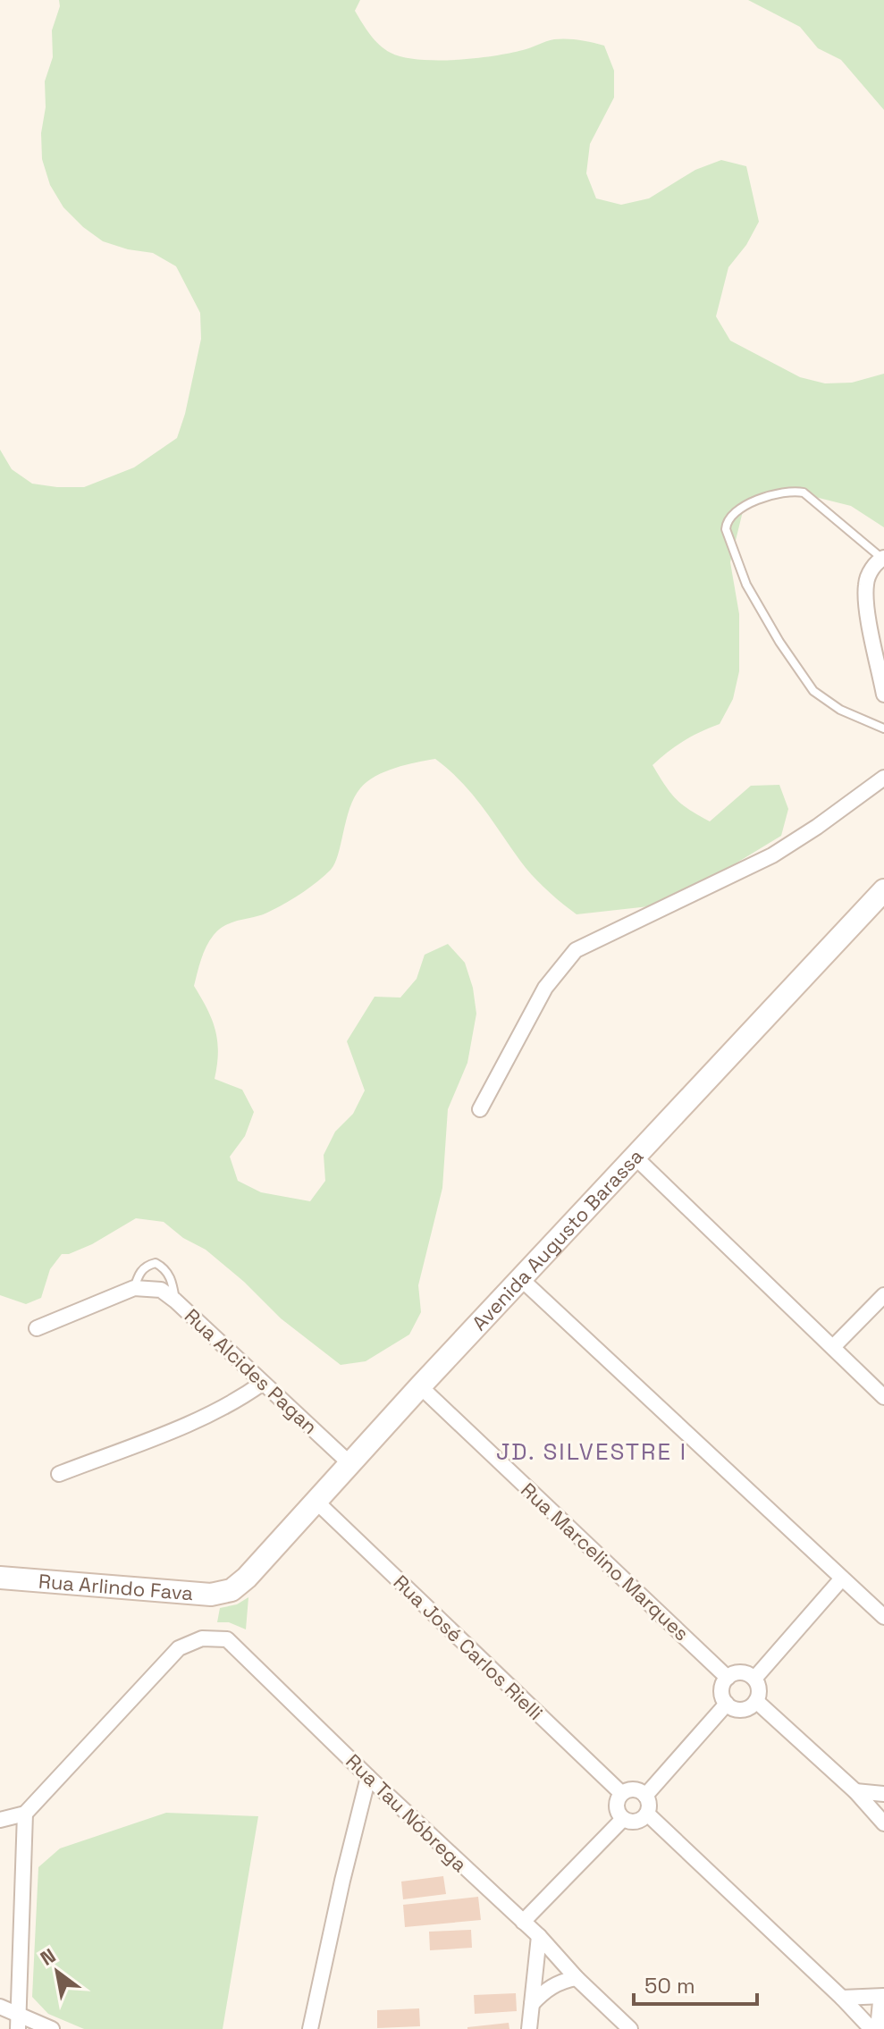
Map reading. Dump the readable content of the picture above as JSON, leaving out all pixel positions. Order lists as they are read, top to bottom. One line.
{"streets":{"street":["Avenida Augusto Barassa","Rua Alcides Pagan","Rua Marcelino Marques","Rua Arlindo Fava","Rua José Carlos Rielli","Rua Tau Nóbrega"]},"crossings":[["Avenida Augusto Barassa","Rua Alcides Pagan"],["Avenida Augusto Barassa","Rua Marcelino Marques"],["Avenida Augusto Barassa","Rua Arlindo Fava"],["Avenida Augusto Barassa","Rua José Carlos Rielli"]],"districts":["JD. SILVESTRE I"],"scale_bar":"50 m","north":"top left"}
